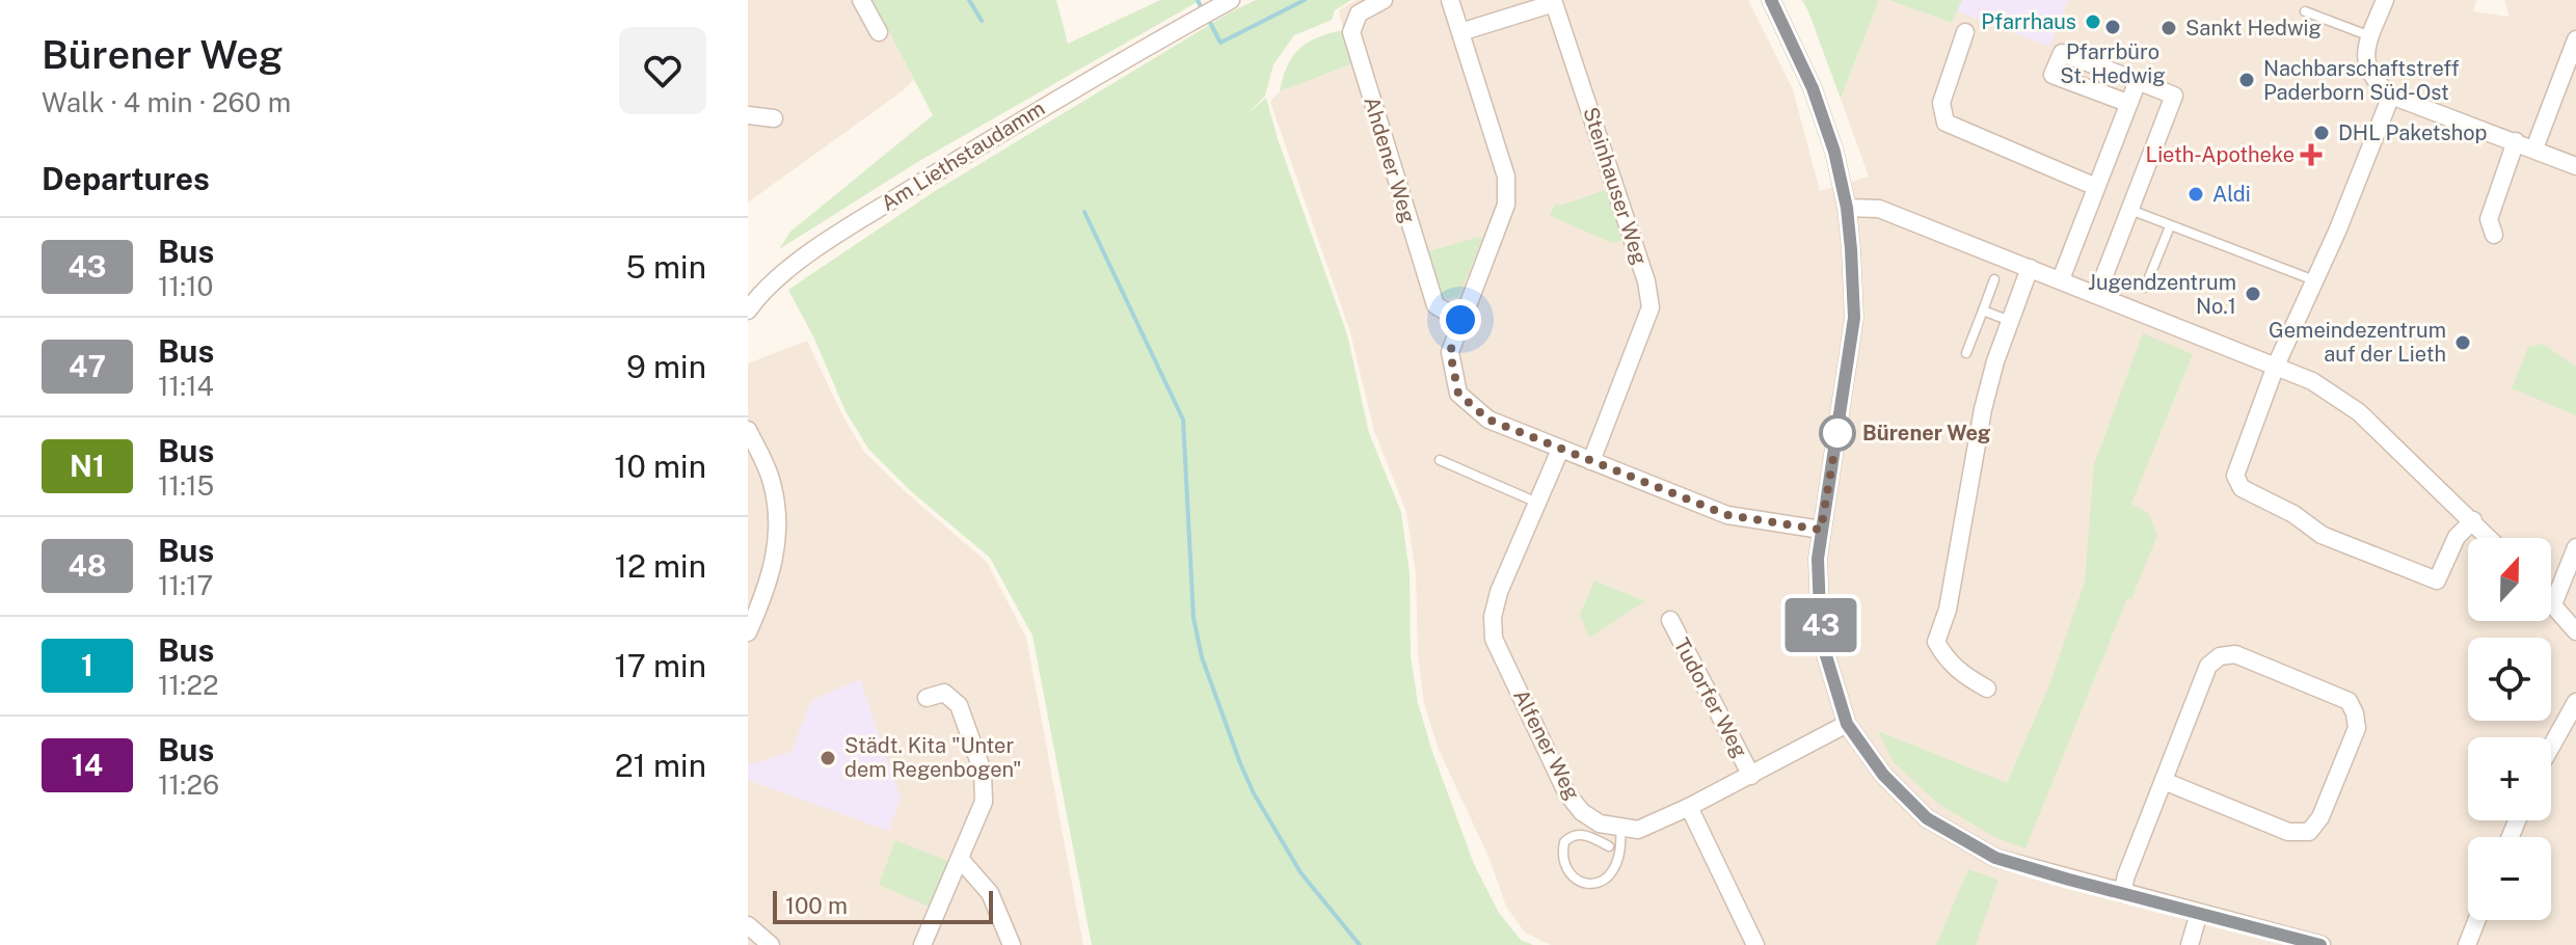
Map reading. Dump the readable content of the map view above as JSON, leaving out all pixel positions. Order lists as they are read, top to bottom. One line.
{"streets":{"street":["Am Liethstaudamm","Ahdener Weg","Steinhauser Weg","Tudorfer Weg","Alfener Weg"]},"places":{"other":["Pfarrhaus","Pfarrbüro St. Hedwig","Sankt Hedwig","Nachbarschaftstreff Paderborn Süd-Ost","DHL Paketshop","Aldi","Jugendzentrum No.1","Gemeindezentrum auf der Lieth","Bürener Weg","Städt. Kita \"Unter dem Regenbogen\""],"health":["Lieth-Apotheke"]},"lines":["bus line 43"],"scale_bar":"100 m","north":"top","page":{"heading":[["Bürener Weg","Walk · 4 min · 260 m"],"Departures"],"on_map":"43","list":[{"mark":"43","name":"Bus","note":"11:10","value":"5 min"},{"mark":"47","name":"Bus","note":"11:14","value":"9 min"},{"mark":"N1","name":"Bus","note":"11:15","value":"10 min"},{"mark":"48","name":"Bus","note":"11:17","value":"12 min"},{"mark":"1","name":"Bus","note":"11:22","value":"17 min"},{"mark":"14","name":"Bus","note":"11:26","value":"21 min"}],"map_buttons":["+","−"],"scale":"100 m"}}
